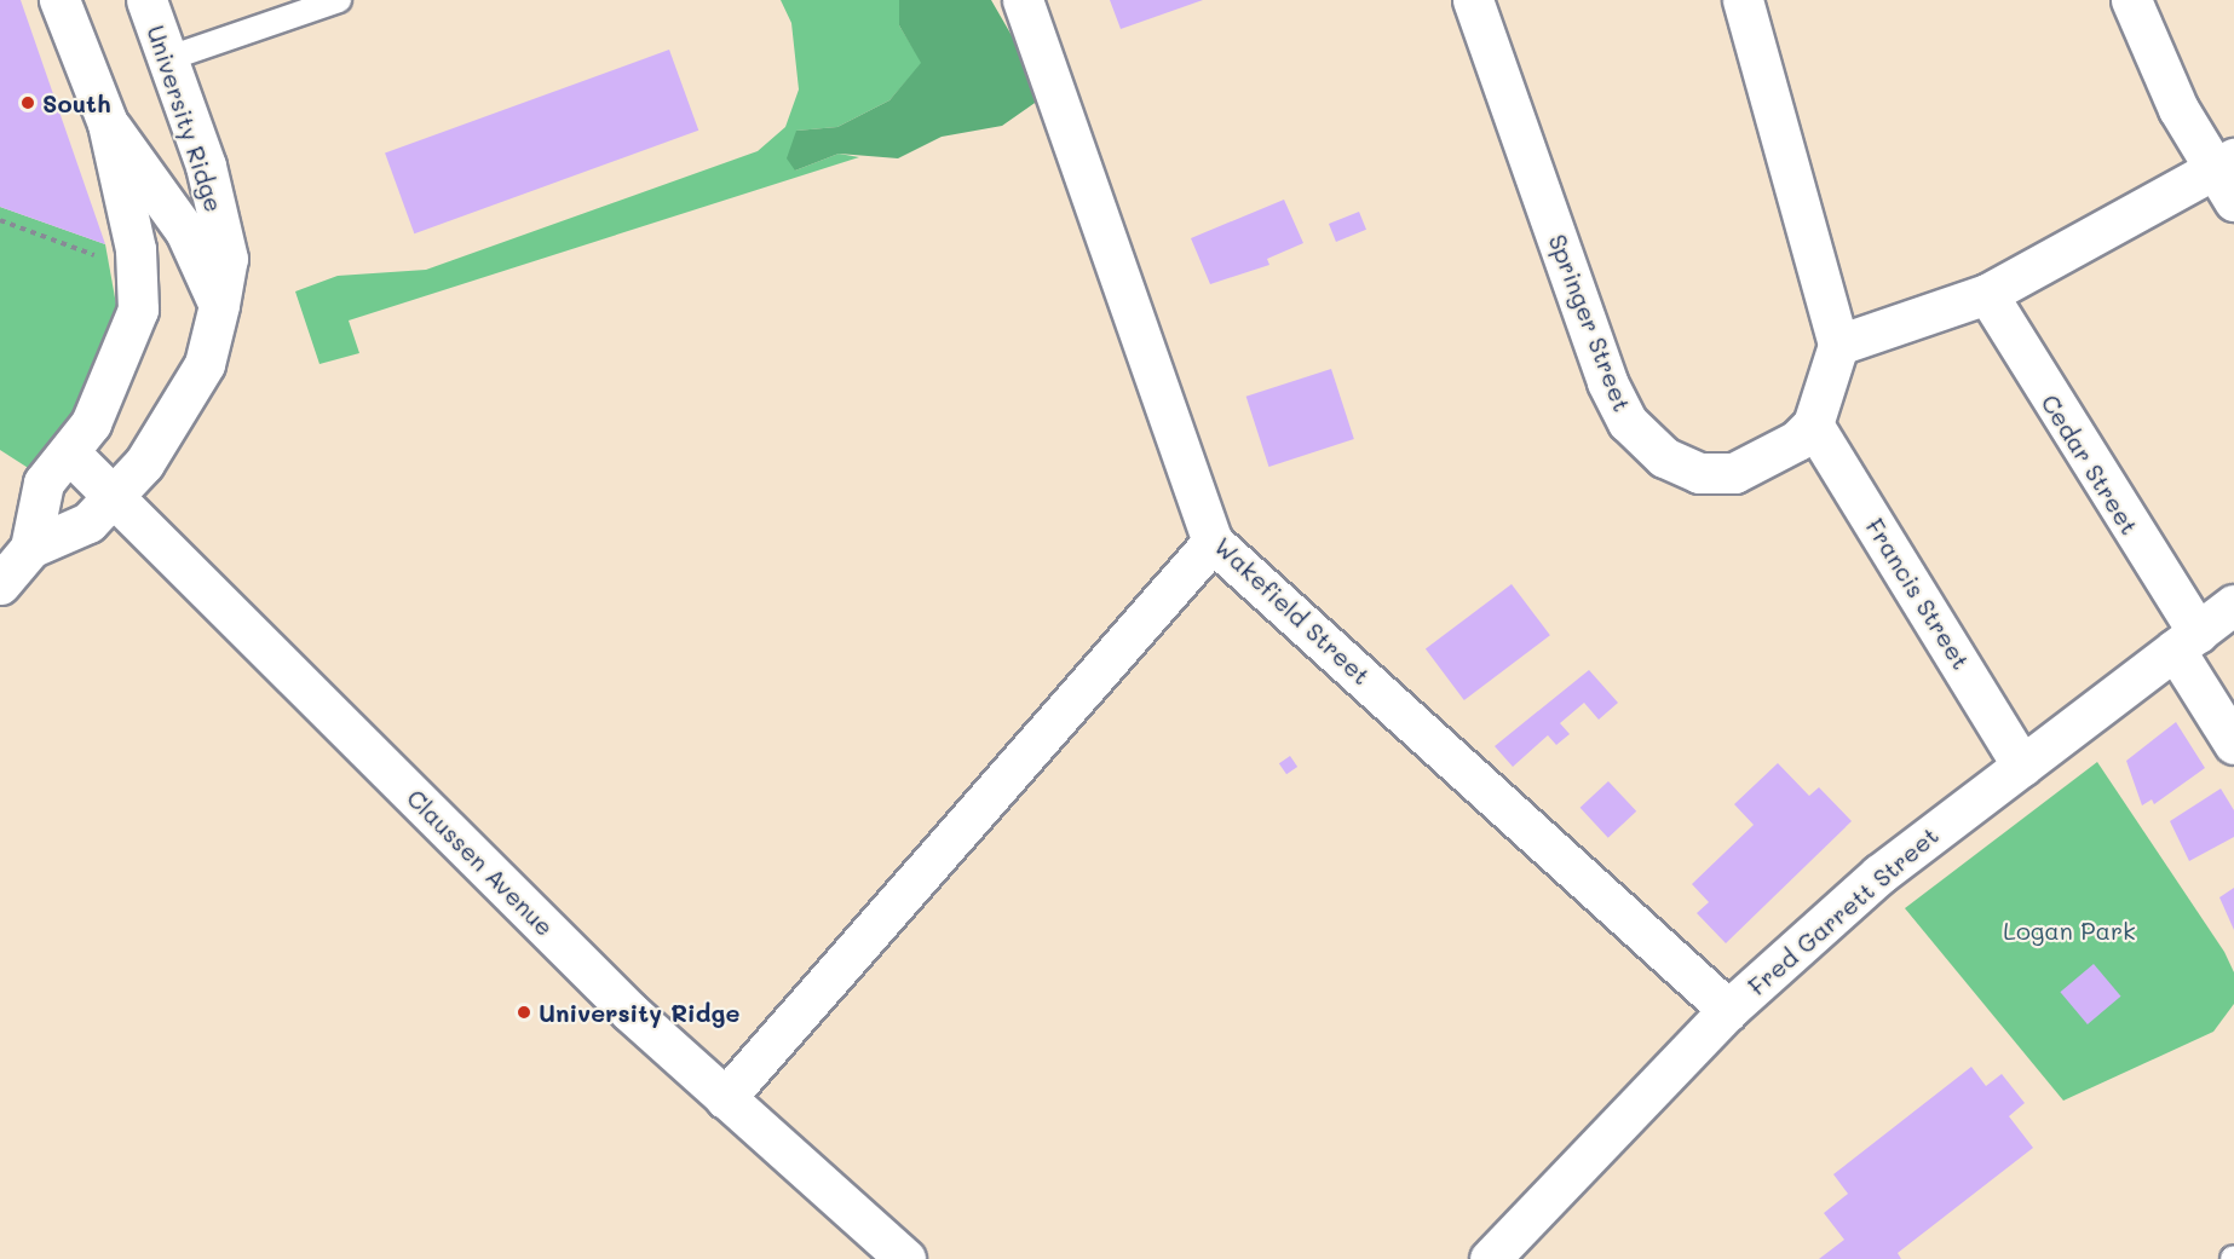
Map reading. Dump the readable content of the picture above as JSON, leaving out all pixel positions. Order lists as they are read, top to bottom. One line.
{"streets":{"street":["University Ridge","Springer Street","Cedar Street","Francis Street","Wakefield Street","Claussen Avenue","Fred Garrett Street"]},"crossings":[["University Ridge","Claussen Avenue"],["Springer Street","Francis Street"],["Cedar Street","Fred Garrett Street"],["Francis Street","Fred Garrett Street"],["Wakefield Street","Fred Garrett Street"]],"parks":["Logan Park"],"places":["South","University Ridge"]}
